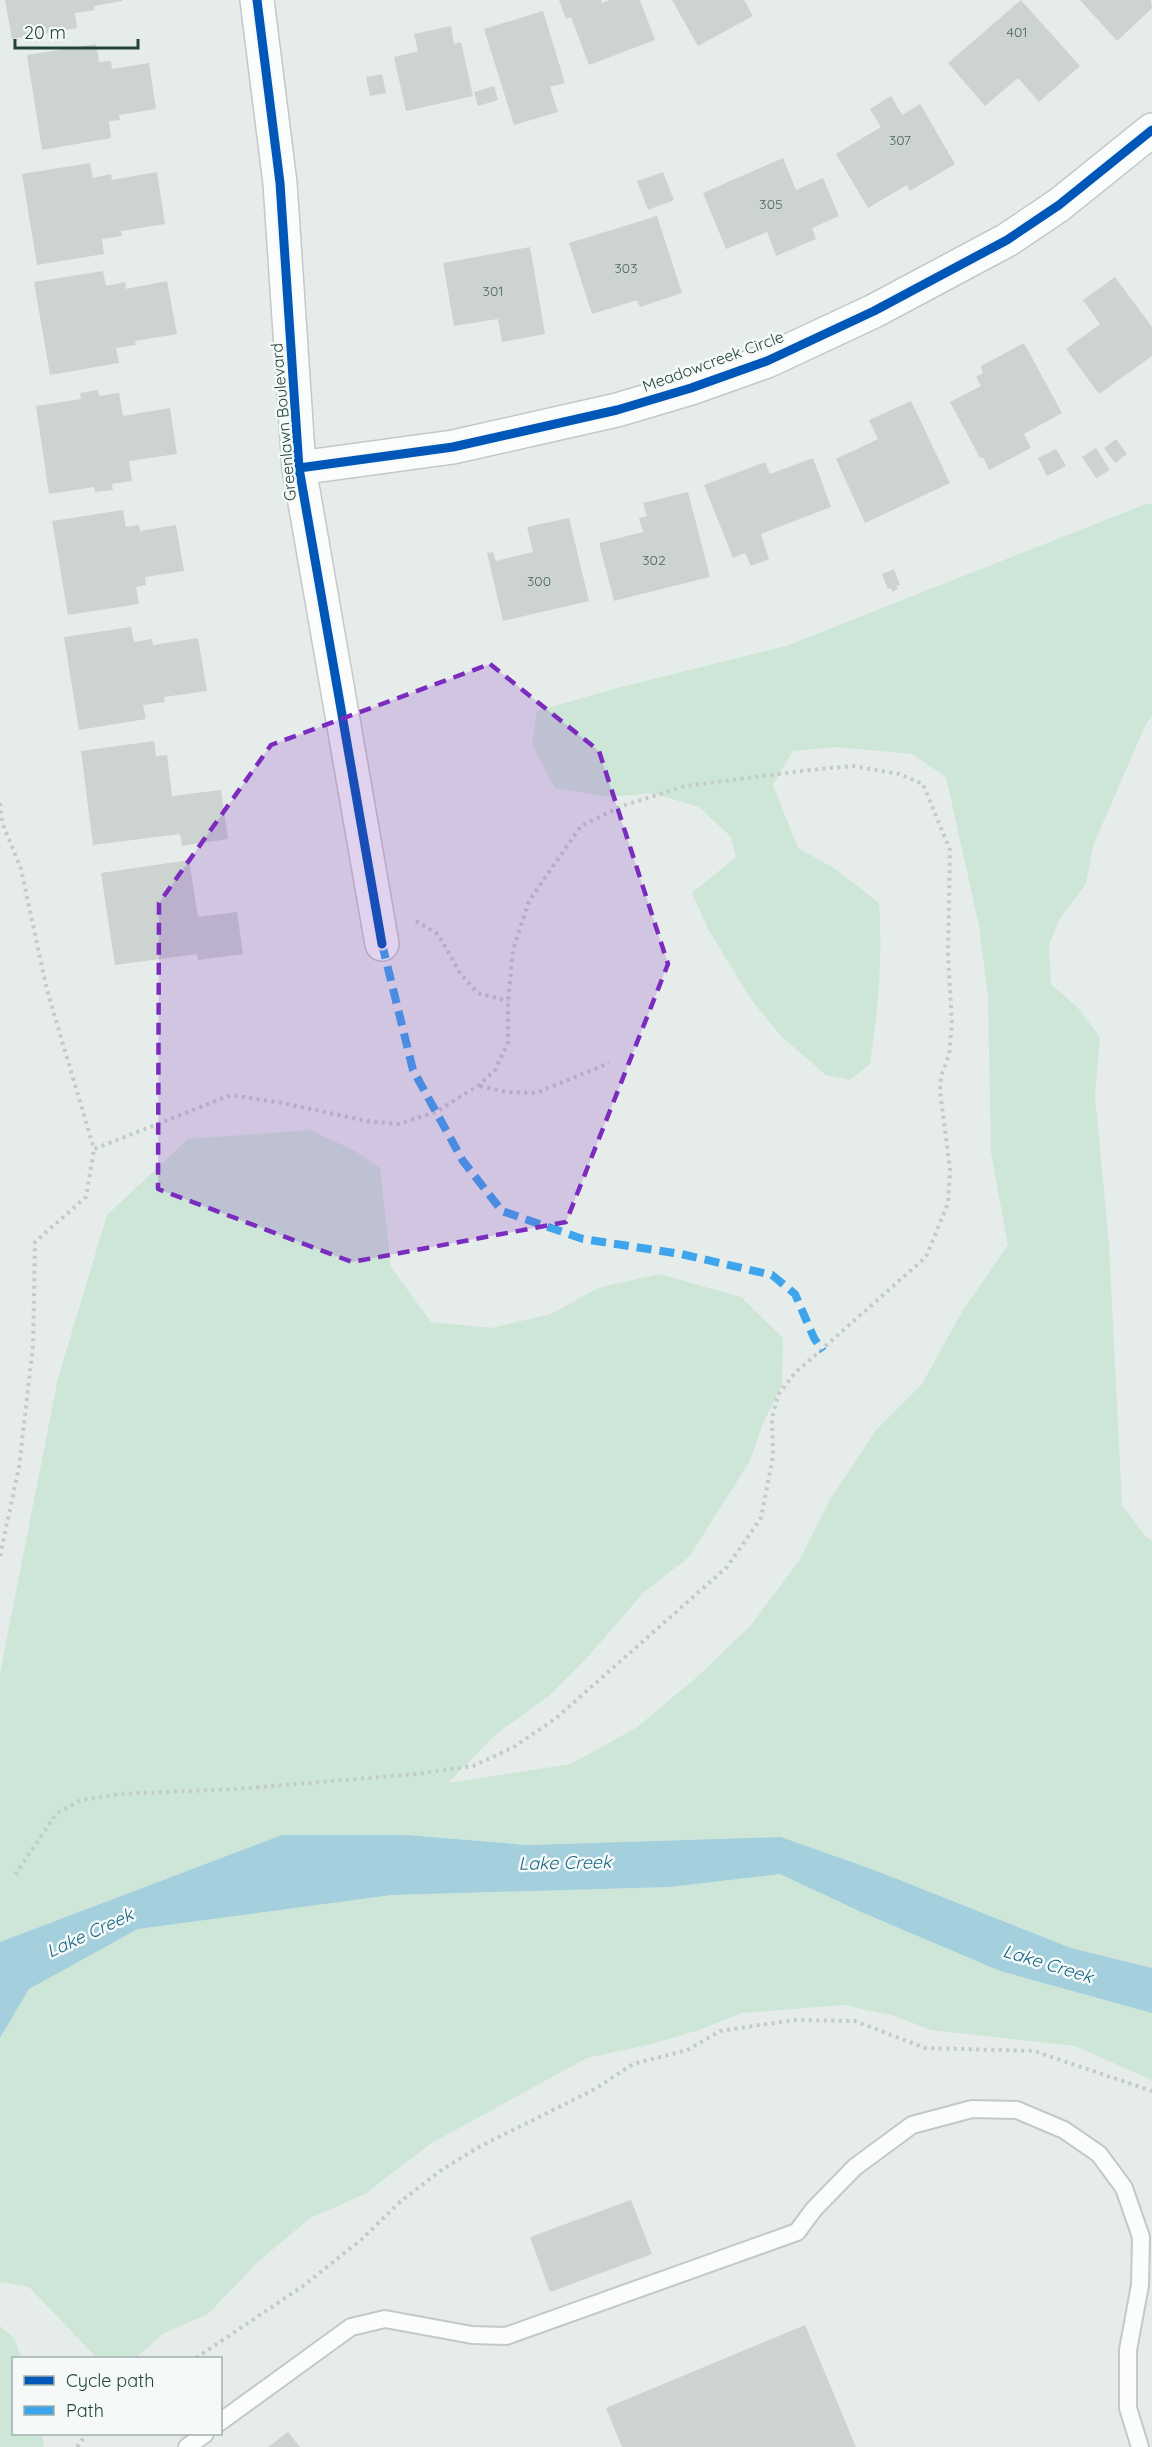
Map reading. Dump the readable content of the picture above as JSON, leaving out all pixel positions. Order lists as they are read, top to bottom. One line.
{"streets":{"street":["Meadowcreek Circle","Greenlawn Boulevard"]},"crossings":[["Meadowcreek Circle","Greenlawn Boulevard"]],"water":["Lake Creek"],"house_numbers":["401","307","305","303","301","302","300"],"legend":["Cycle path","Path"],"scale_bar":"20 m"}
